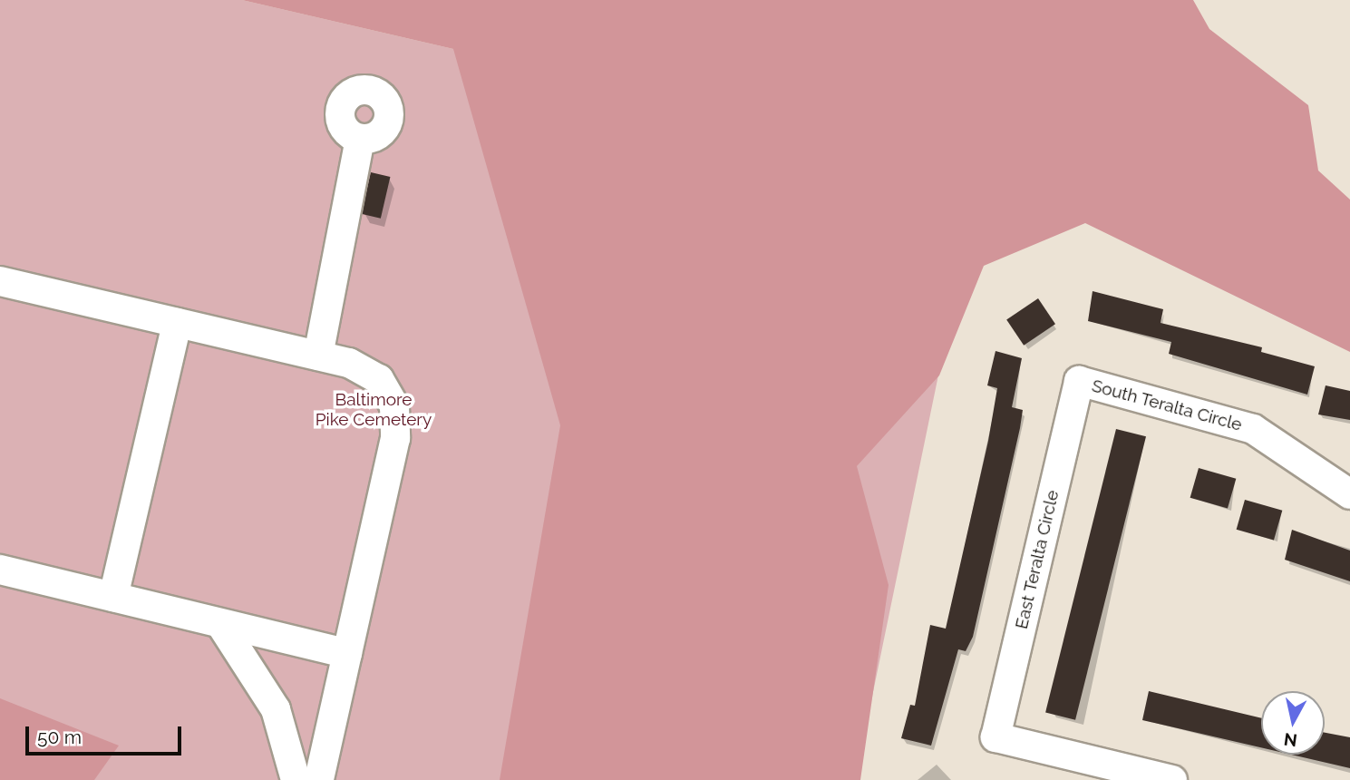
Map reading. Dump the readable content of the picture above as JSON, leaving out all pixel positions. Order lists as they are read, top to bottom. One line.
{"streets":{"street":["South Teralta Circle","East Teralta Circle"]},"crossings":[["South Teralta Circle","East Teralta Circle"]],"parks":["Baltimore Pike Cemetery"],"scale_bar":"50 m","north":"bottom"}
